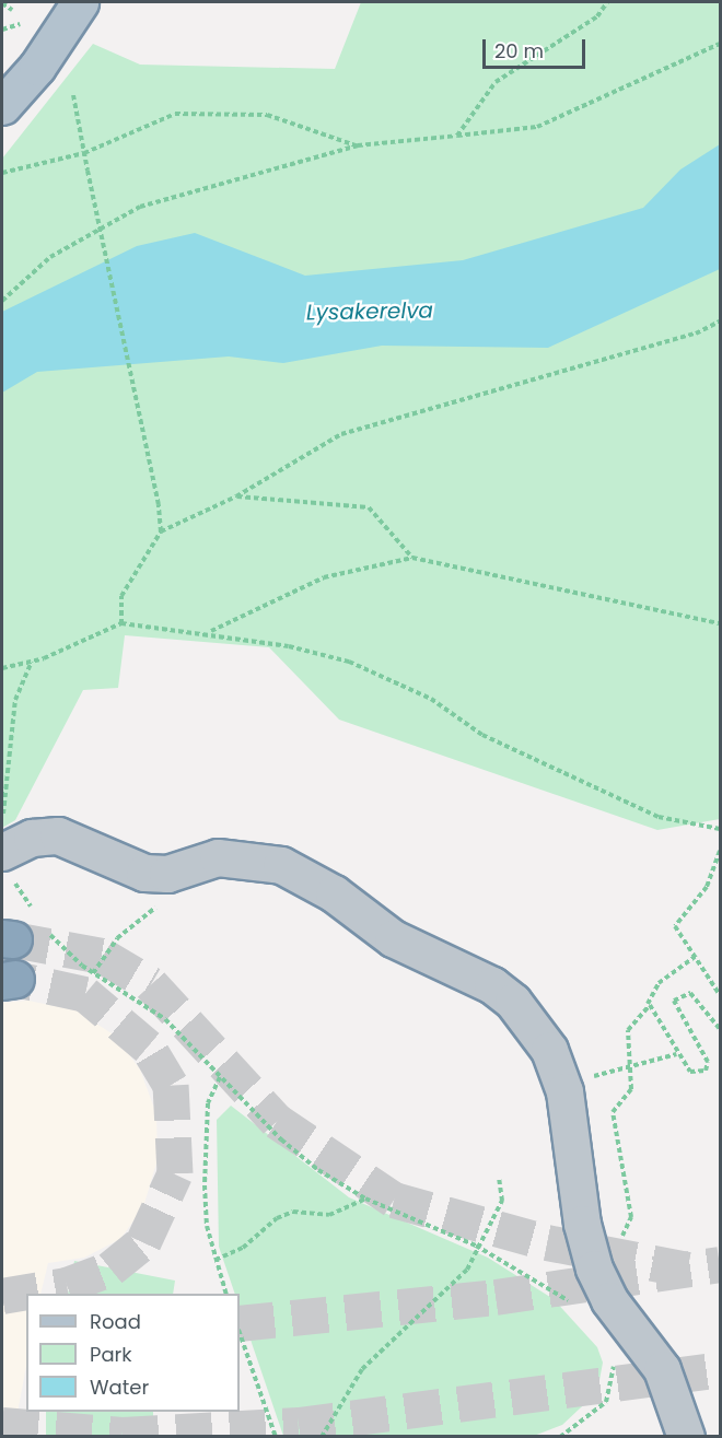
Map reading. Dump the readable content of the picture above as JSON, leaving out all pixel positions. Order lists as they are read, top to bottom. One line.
{"water":["Lysakerelva"],"legend":["Road","Park","Water"],"scale_bar":"20 m"}
